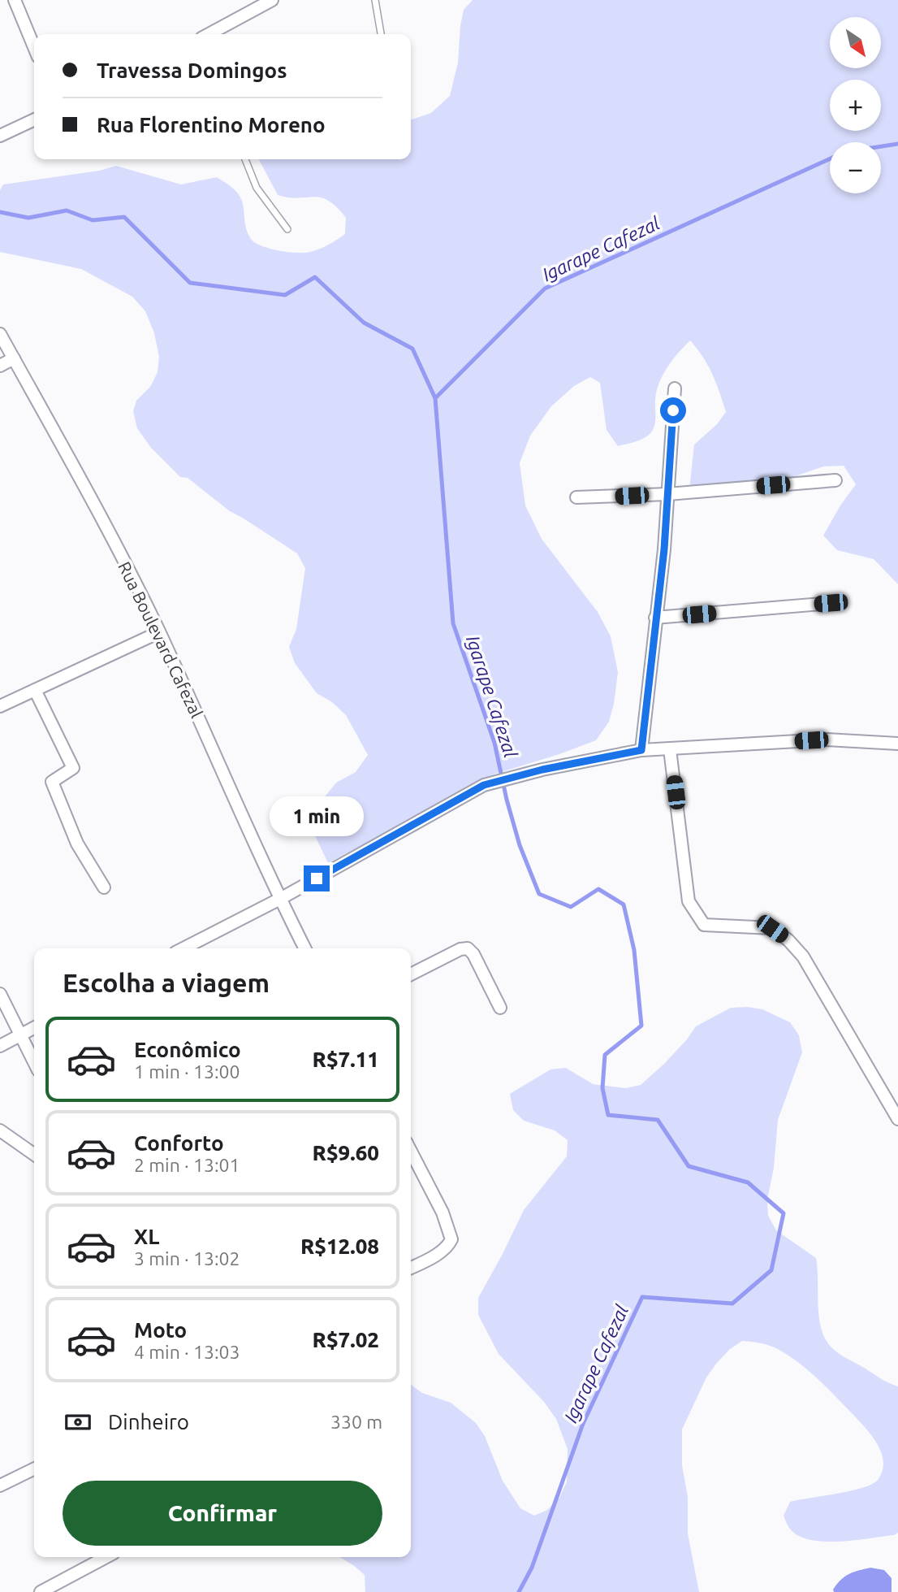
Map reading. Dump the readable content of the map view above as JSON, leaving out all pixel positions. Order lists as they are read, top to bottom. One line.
{"streets":{"street":["Rua Boulevard Cafezal"]},"water":["Igarape Cafezal"],"north":"bottom right","page":{"map_buttons":["+","−"],"banner":["Travessa Domingos","Rua Florentino Moreno"],"bubble":"1 min","heading":"Escolha a viagem","list":[{"name":"Econômico","note":"1 min · 13:00","value":"R$7.11"},{"name":"Conforto","note":"2 min · 13:01","value":"R$9.60"},{"name":"XL","note":"3 min · 13:02","value":"R$12.08"},{"name":"Moto","note":"4 min · 13:03","value":"R$7.02"}],"pay":["Dinheiro","330 m"],"buttons":"Confirmar"}}
